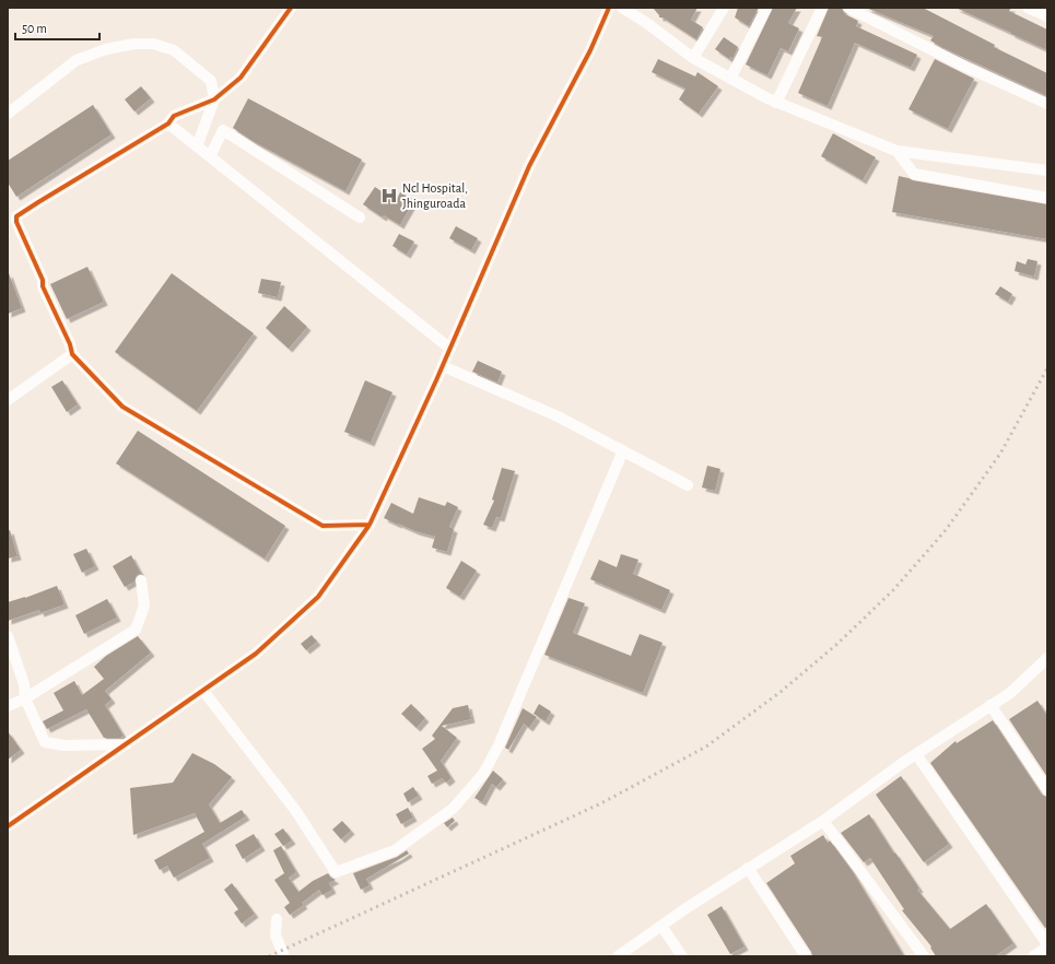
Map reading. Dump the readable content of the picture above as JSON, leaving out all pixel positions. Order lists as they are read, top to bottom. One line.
{"places":{"hospital":["Ncl Hospital, Jhinguroada"]},"scale_bar":"50 m"}
